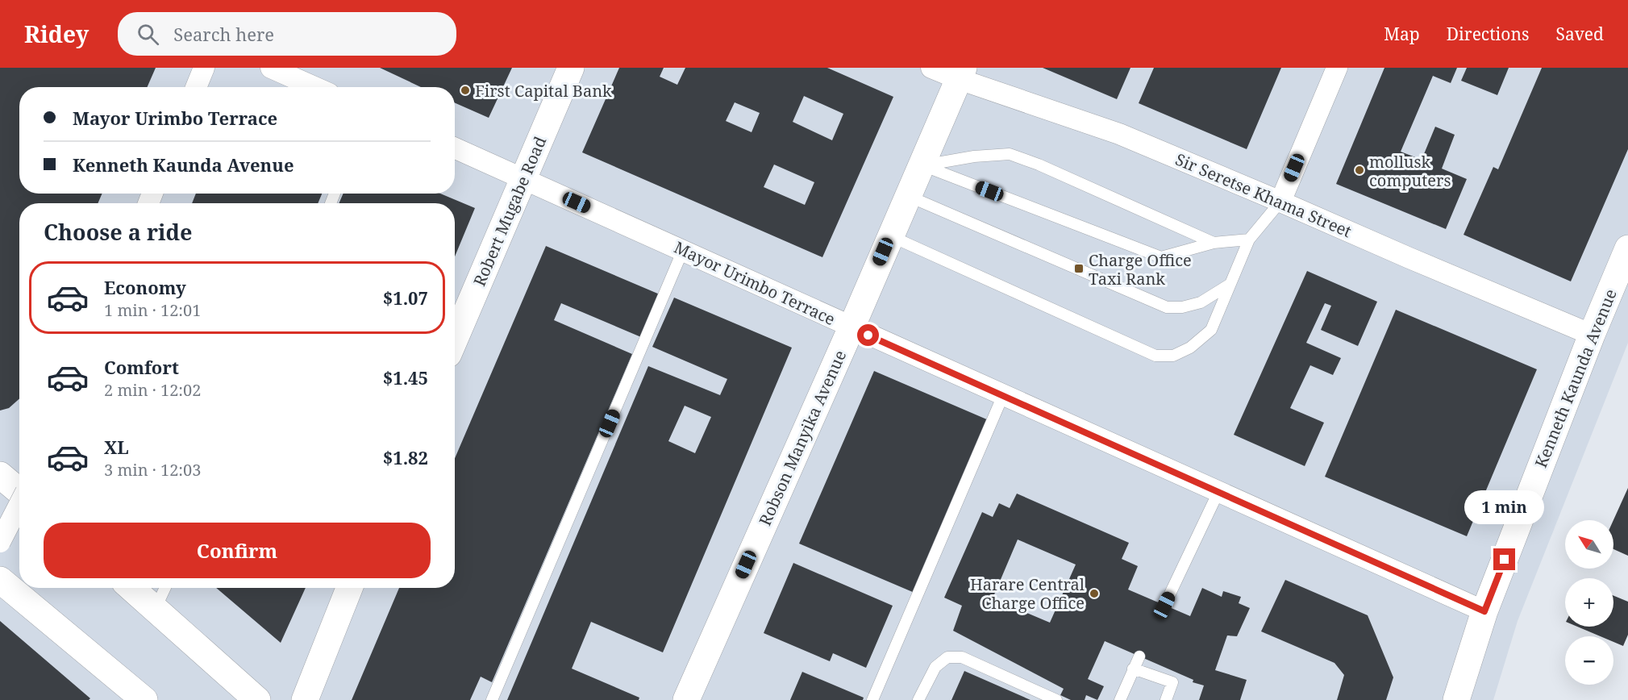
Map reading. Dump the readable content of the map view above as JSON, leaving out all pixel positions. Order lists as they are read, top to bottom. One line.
{"streets":{"main road":["Robert Mugabe Road","Kenneth Kaunda Avenue","Robson Manyika Avenue"],"street":["Sir Seretse Khama Street","Mayor Urimbo Terrace"]},"crossings":[["Sir Seretse Khama Street","Kenneth Kaunda Avenue"],["Sir Seretse Khama Street","Robson Manyika Avenue"],["Robert Mugabe Road","Mayor Urimbo Terrace"],["Mayor Urimbo Terrace","Kenneth Kaunda Avenue"],["Mayor Urimbo Terrace","Robson Manyika Avenue"]],"places":{"other":["First Capital Bank","mollusk computers","Harare Central Charge Office"],"transit":["Charge Office Taxi Rank"]},"north":"top left","page":{"header":"Ridey","search":"Search here","nav":["Map","Directions","Saved"],"banner":["Mayor Urimbo Terrace","Kenneth Kaunda Avenue"],"heading":"Choose a ride","list":[{"name":"Economy","note":"1 min · 12:01","value":"$1.07"},{"name":"Comfort","note":"2 min · 12:02","value":"$1.45"},{"name":"XL","note":"3 min · 12:03","value":"$1.82"}],"bubble":"1 min","buttons":"Confirm","map_buttons":["+","−"]}}
